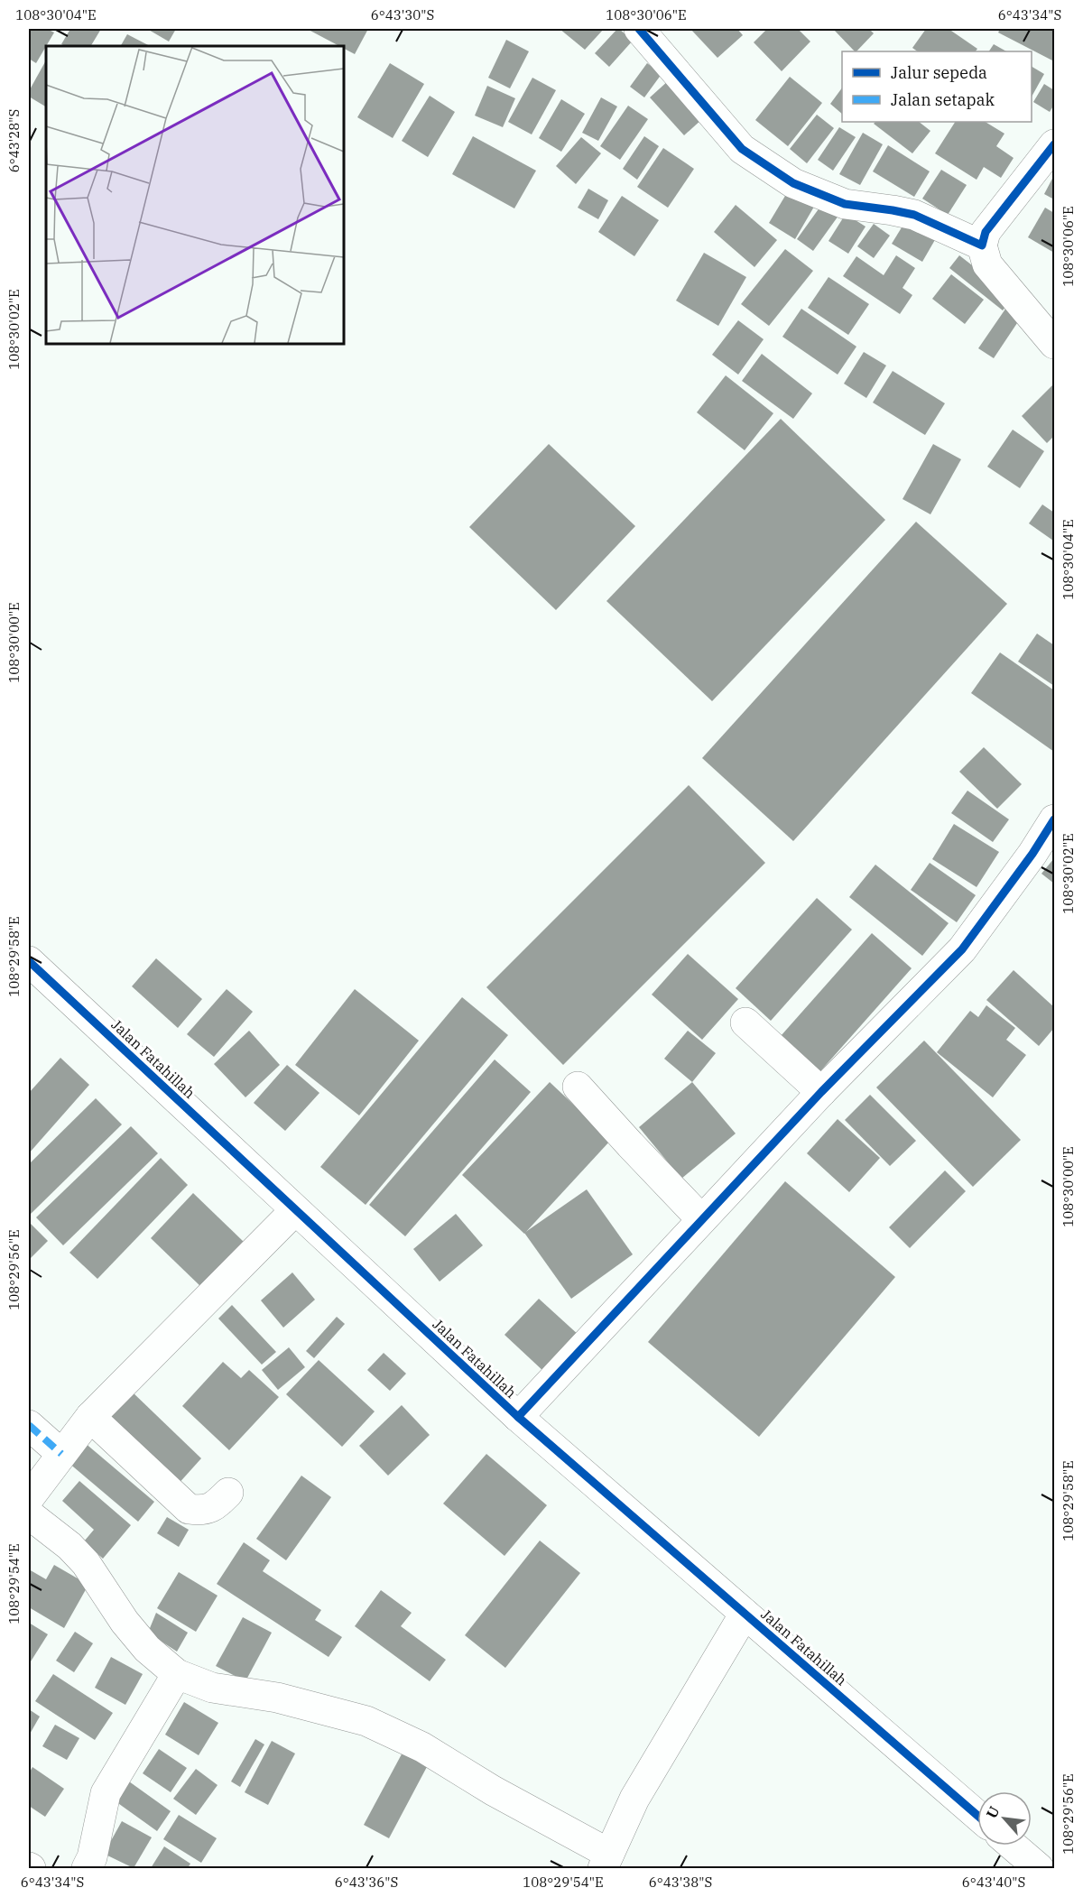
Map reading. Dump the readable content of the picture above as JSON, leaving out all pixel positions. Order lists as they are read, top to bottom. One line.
{"streets":{"street":["Jalan Fatahillah"]},"legend":["Jalur sepeda","Jalan setapak"],"north":"top left","coordinates":["108°30'04\"E","6°43'30\"S","108°30'06\"E","6°43'34\"S","6°43'28\"S","108°30'02\"E","108°30'00\"E","108°29'58\"E","108°29'56\"E","108°29'54\"E","6°43'36\"S","6°43'38\"S","6°43'40\"S"]}
